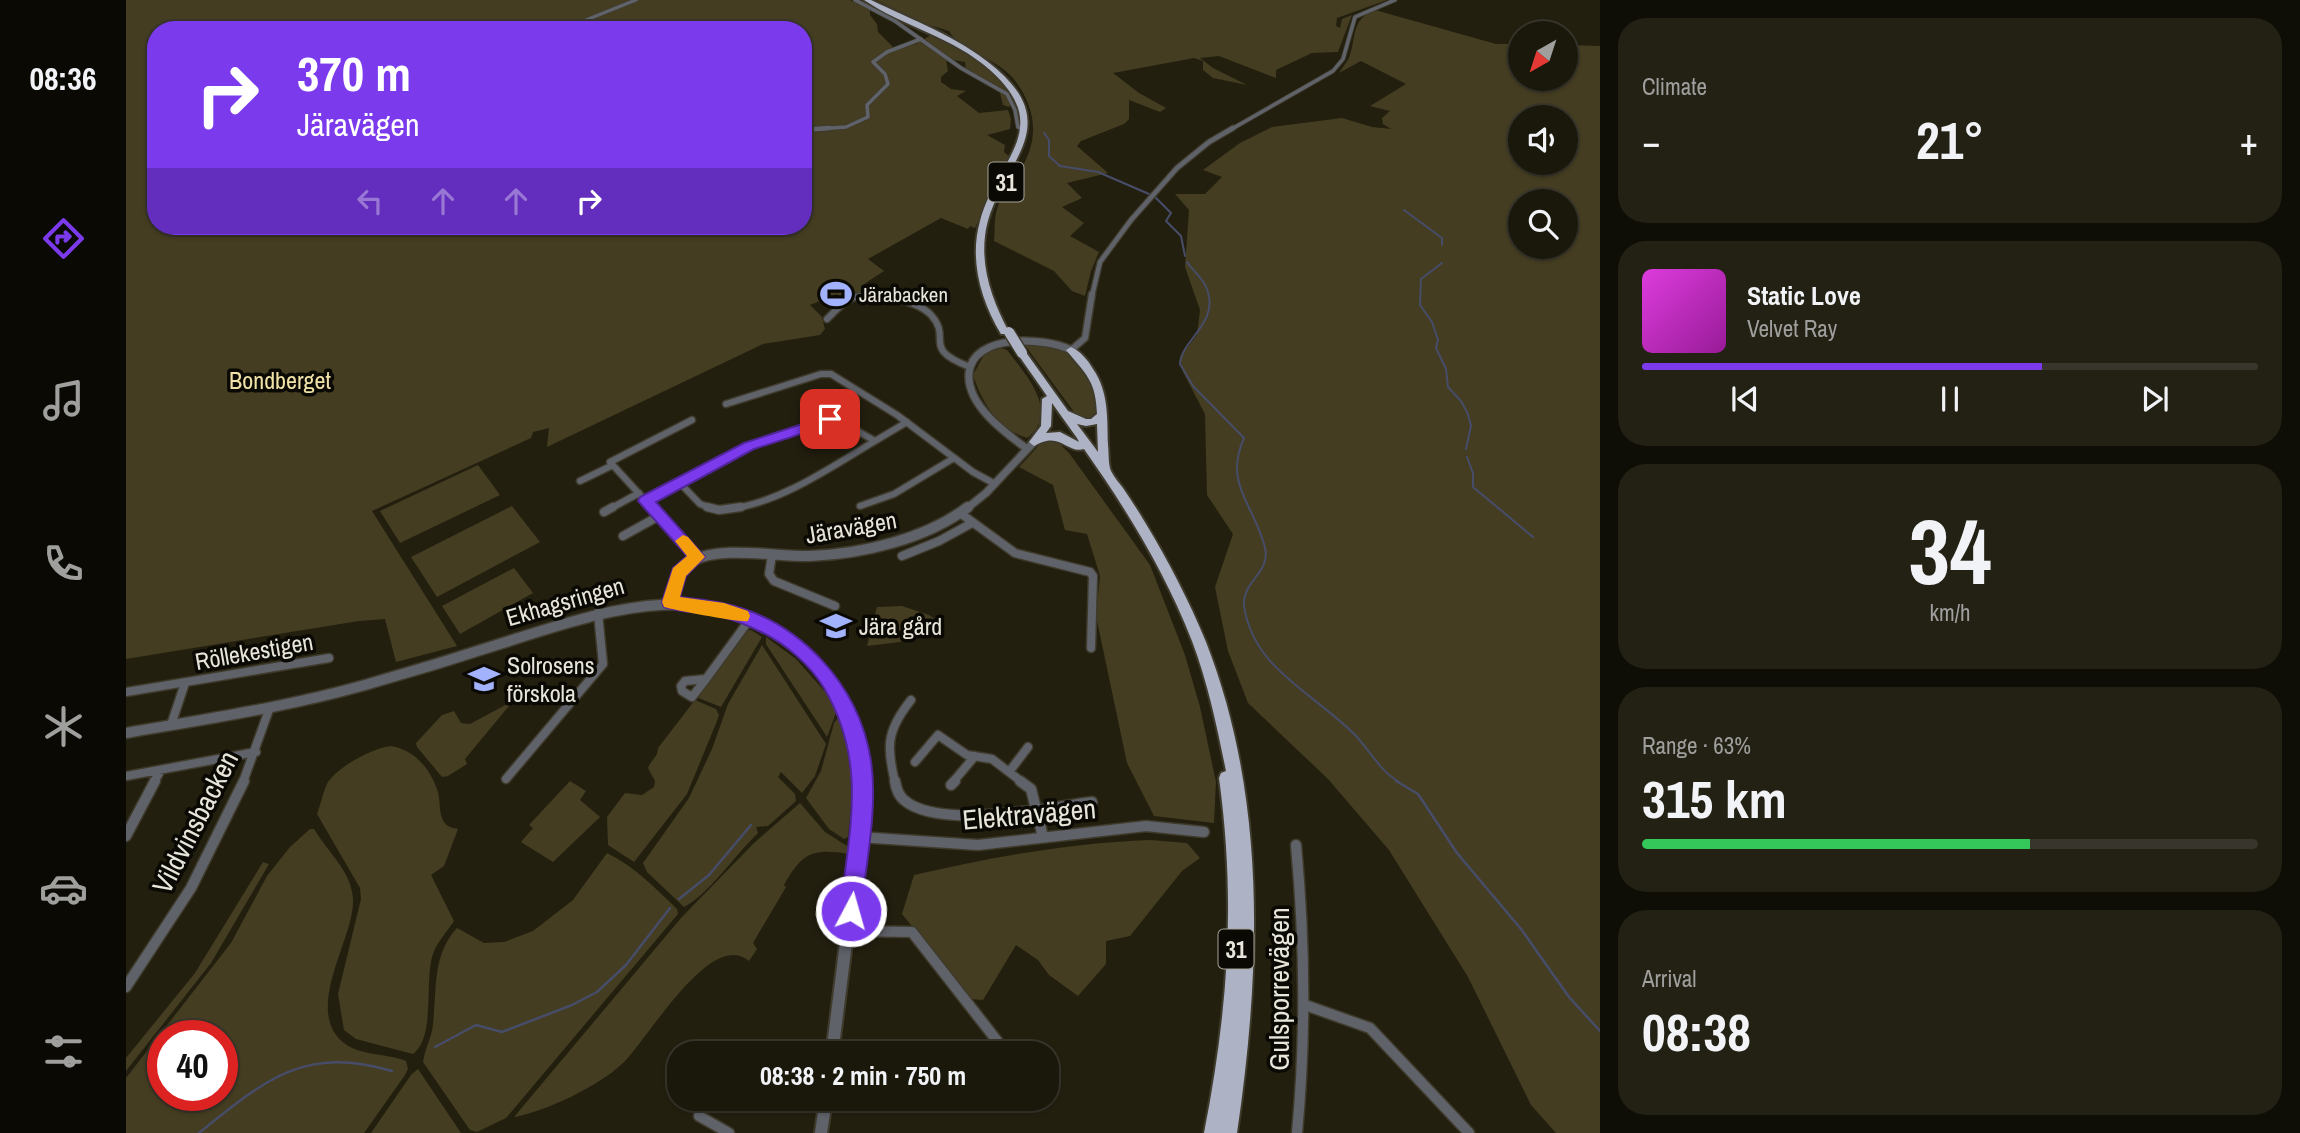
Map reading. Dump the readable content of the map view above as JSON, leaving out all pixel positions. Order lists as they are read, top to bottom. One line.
{"streets":{"highway":["31"],"street":["Järavägen","Ekhagsringen","Röllekestigen","Elektravägen","Vildvinsbacken","Gulsporrevägen"]},"crossings":[["Ekhagsringen","Röllekestigen"],["Ekhagsringen","Elektravägen"],["Ekhagsringen","Vildvinsbacken"]],"parks":["Bondberget"],"places":{"sports":["Järabacken"],"school or university":["Jära gård","Solrosens förskola"]},"north":"bottom left","page":{"tabs":"08:36","tile":["Climate",["34","km/h"],["Range · 63%","315 km"],["Arrival","08:38"]],"turn":["370 m","Järavägen"],"heat":["−","21°","+"],"song":["Static Love","Velvet Ray"],"limit":"40","trip":"08:38 · 2 min · 750 m"}}
